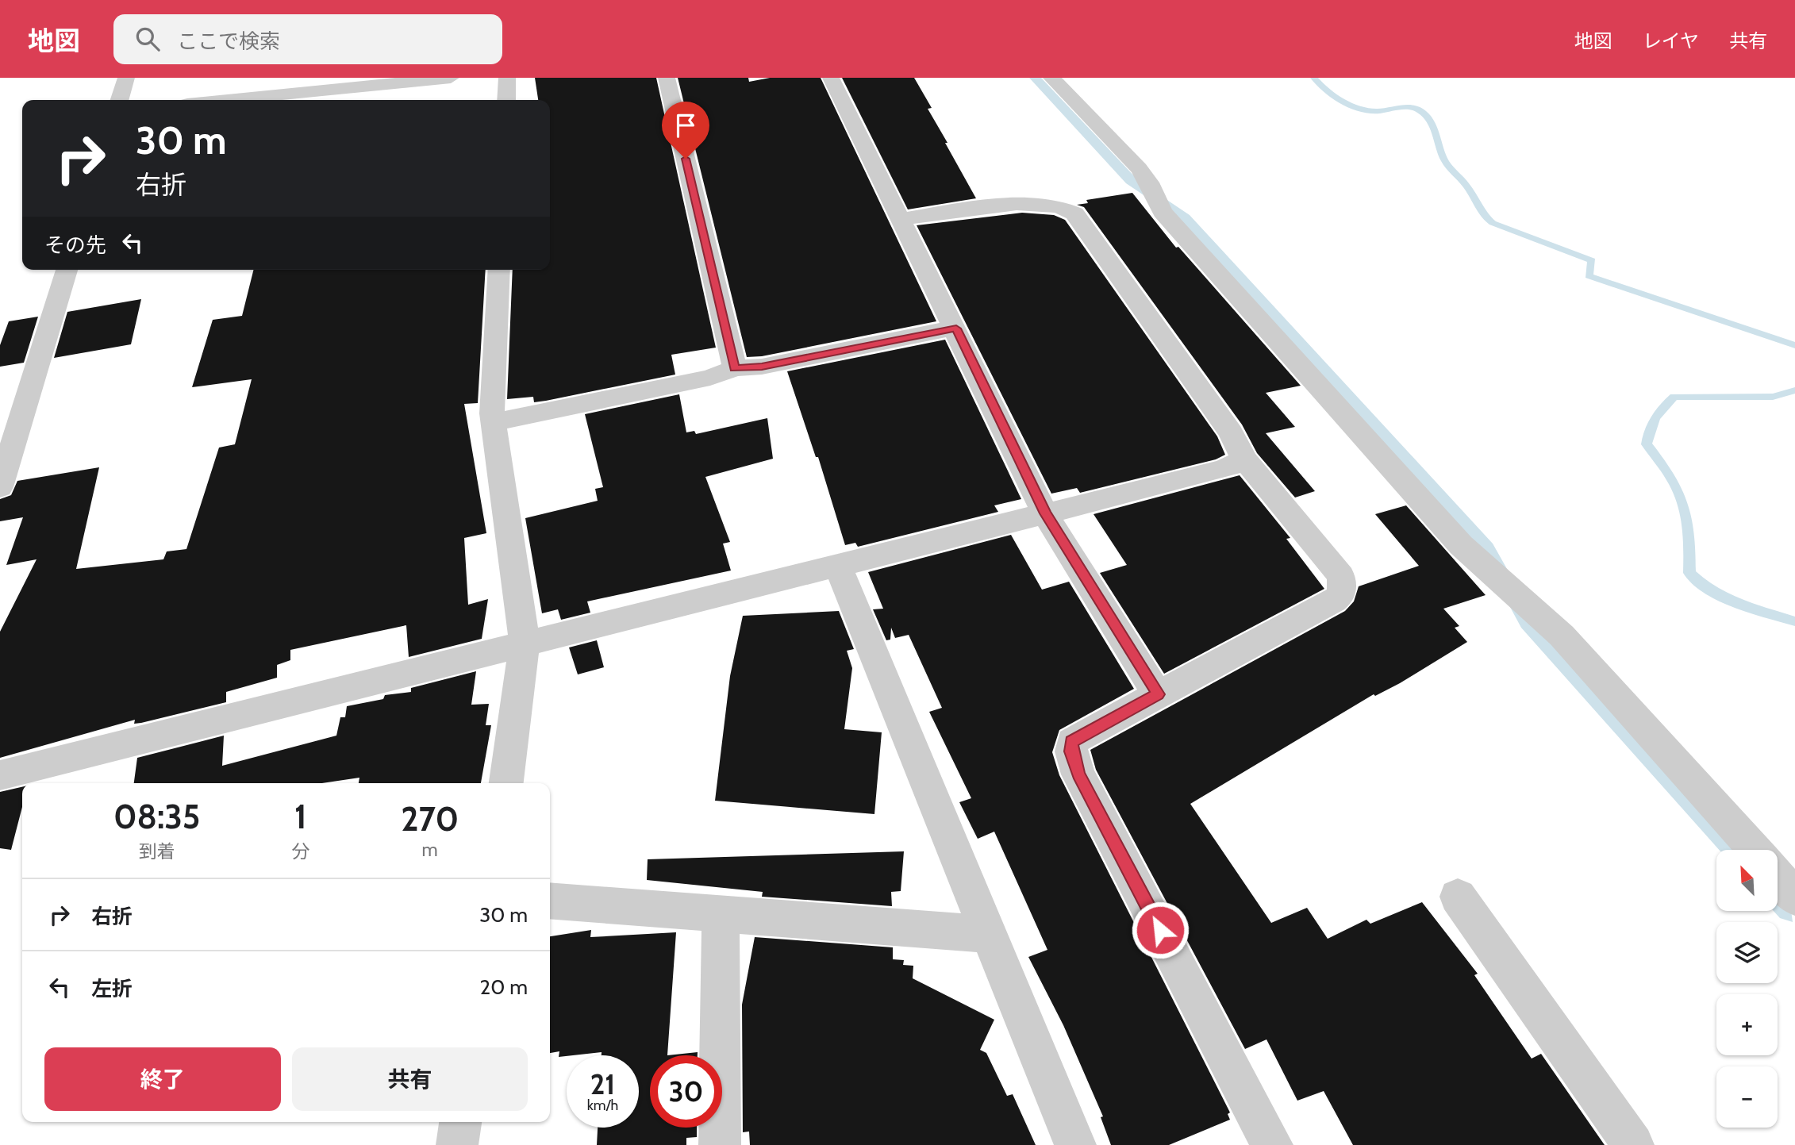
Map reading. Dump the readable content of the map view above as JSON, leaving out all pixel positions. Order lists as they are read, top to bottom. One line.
{"north":"top left","page":{"header":"地図","search":"ここで検索","nav":["地図","レイヤ","共有"],"turn":["30 m","右折"],"then":"その先","eta":["08:35","到着","1","分","270","m"],"map_buttons":["+","−"],"list":[{"name":"右折","value":"30 m"},{"name":"左折","value":"20 m"}],"buttons":["終了","共有"],"speed":"21 km/h","limit":"30"}}
